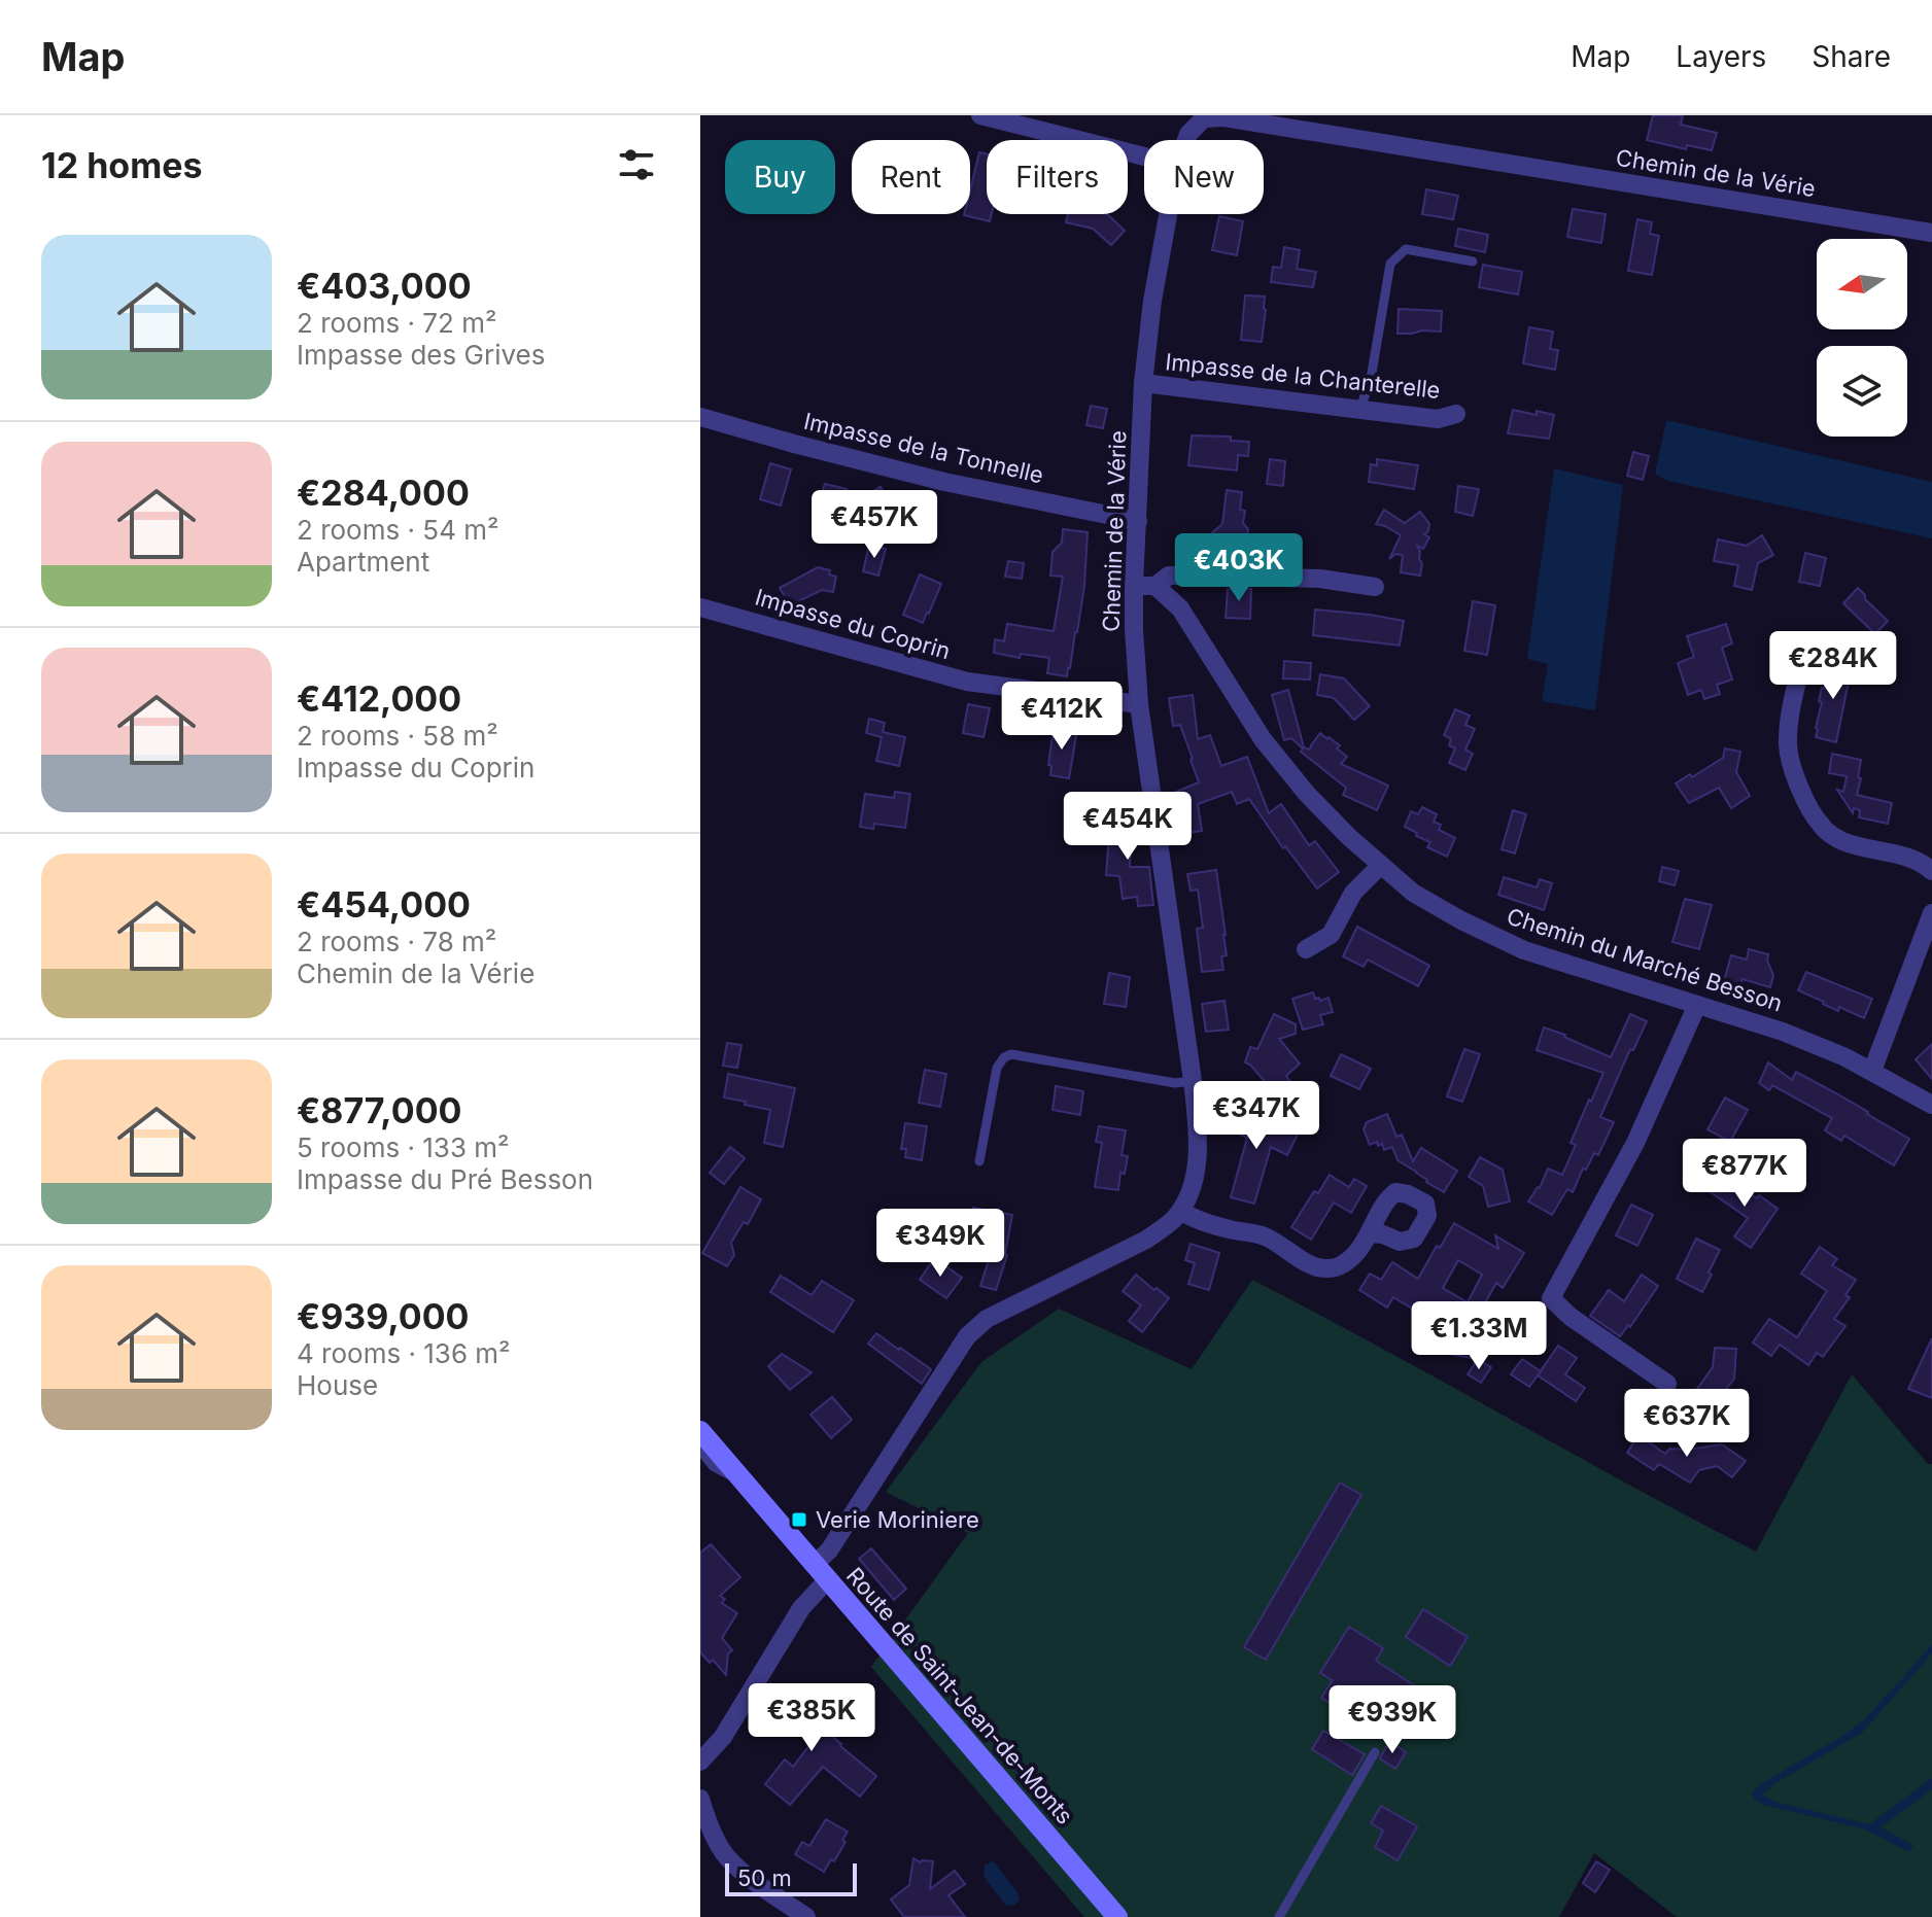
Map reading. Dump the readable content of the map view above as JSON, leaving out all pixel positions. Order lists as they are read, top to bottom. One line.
{"streets":{"main road":["Route de Saint-Jean-de-Monts"],"street":["Chemin de la Vérie","Impasse de la Chanterelle","Impasse de la Tonnelle","Impasse du Coprin","Chemin du Marché Besson"]},"crossings":[["Chemin de la Vérie","Impasse de la Chanterelle"],["Chemin de la Vérie","Impasse de la Tonnelle"],["Chemin de la Vérie","Impasse du Coprin"],["Chemin de la Vérie","Route de Saint-Jean-de-Monts"]],"places":{"transit":["Verie Moriniere"]},"scale_bar":"50 m","north":"left","page":{"header":"Map","nav":["Map","Layers","Share"],"heading":"12 homes","chip":["Buy","Rent","Filters","New"],"list":[{"name":"€403,000","note":"2 rooms · 72 m² · Impasse des Grives"},{"name":"€284,000","note":"2 rooms · 54 m² · Apartment"},{"name":"€412,000","note":"2 rooms · 58 m² · Impasse du Coprin"},{"name":"€454,000","note":"2 rooms · 78 m² · Chemin de la Vérie"},{"name":"€877,000","note":"5 rooms · 133 m² · Impasse du Pré Besson"},{"name":"€939,000","note":"4 rooms · 136 m² · House"}],"price":["€457K","€403K","€284K","€412K","€454K","€347K","€877K","€349K","€1.33M","€637K","€385K","€939K"],"scale":"50 m"}}
